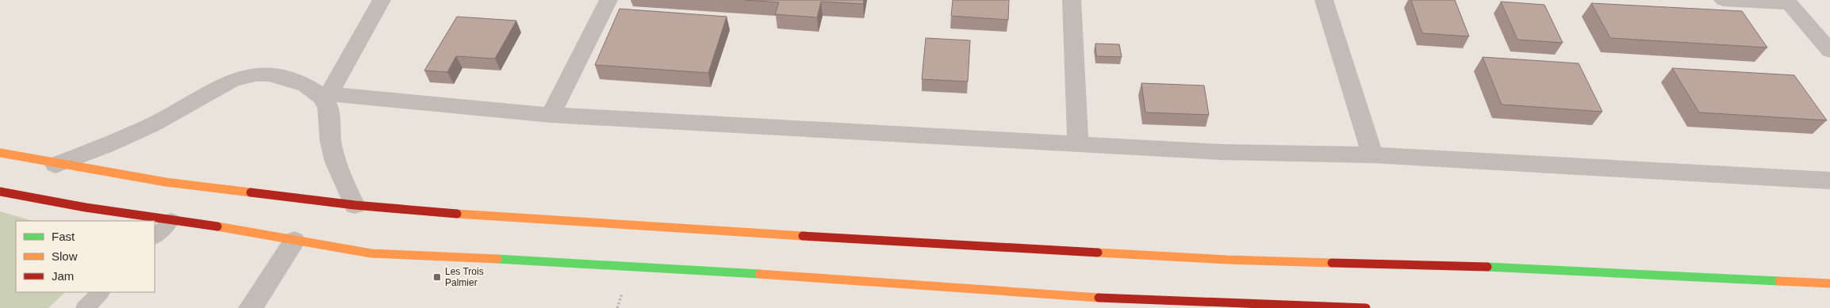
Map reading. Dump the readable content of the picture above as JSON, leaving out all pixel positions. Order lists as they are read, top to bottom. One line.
{"places":{"transit":["Les Trois Palmier"]},"legend":["Fast","Slow","Jam"]}
